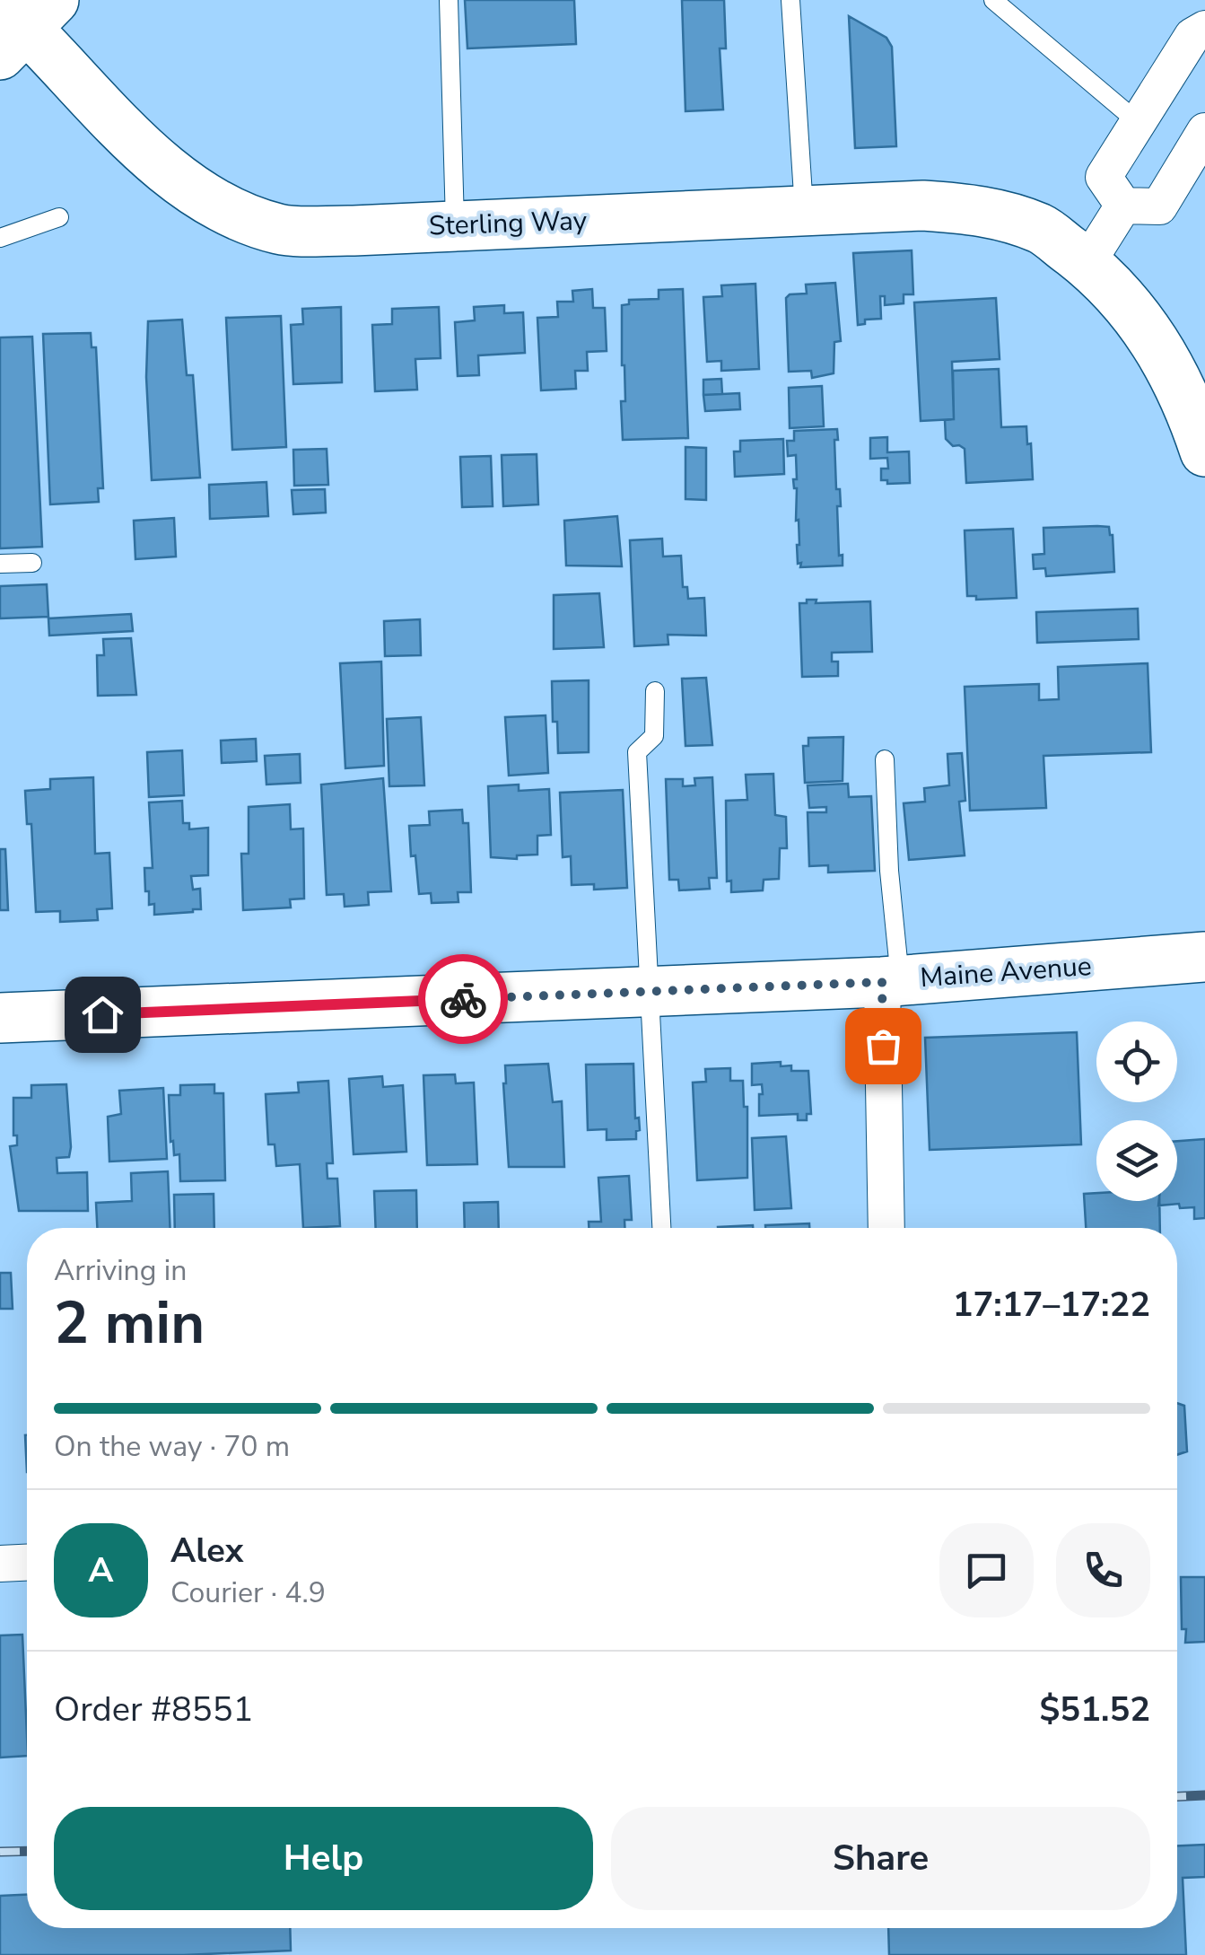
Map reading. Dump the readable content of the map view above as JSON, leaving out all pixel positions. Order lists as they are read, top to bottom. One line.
{"streets":{"street":["Sterling Way","Maine Avenue"]},"page":{"heading":["2 min","Arriving in","17:17–17:22"],"panel":["Alex","Courier · 4.9","Order #8551","$51.52"],"bar":"On the way · 70 m","round":"A","buttons":["Help","Share"]}}
